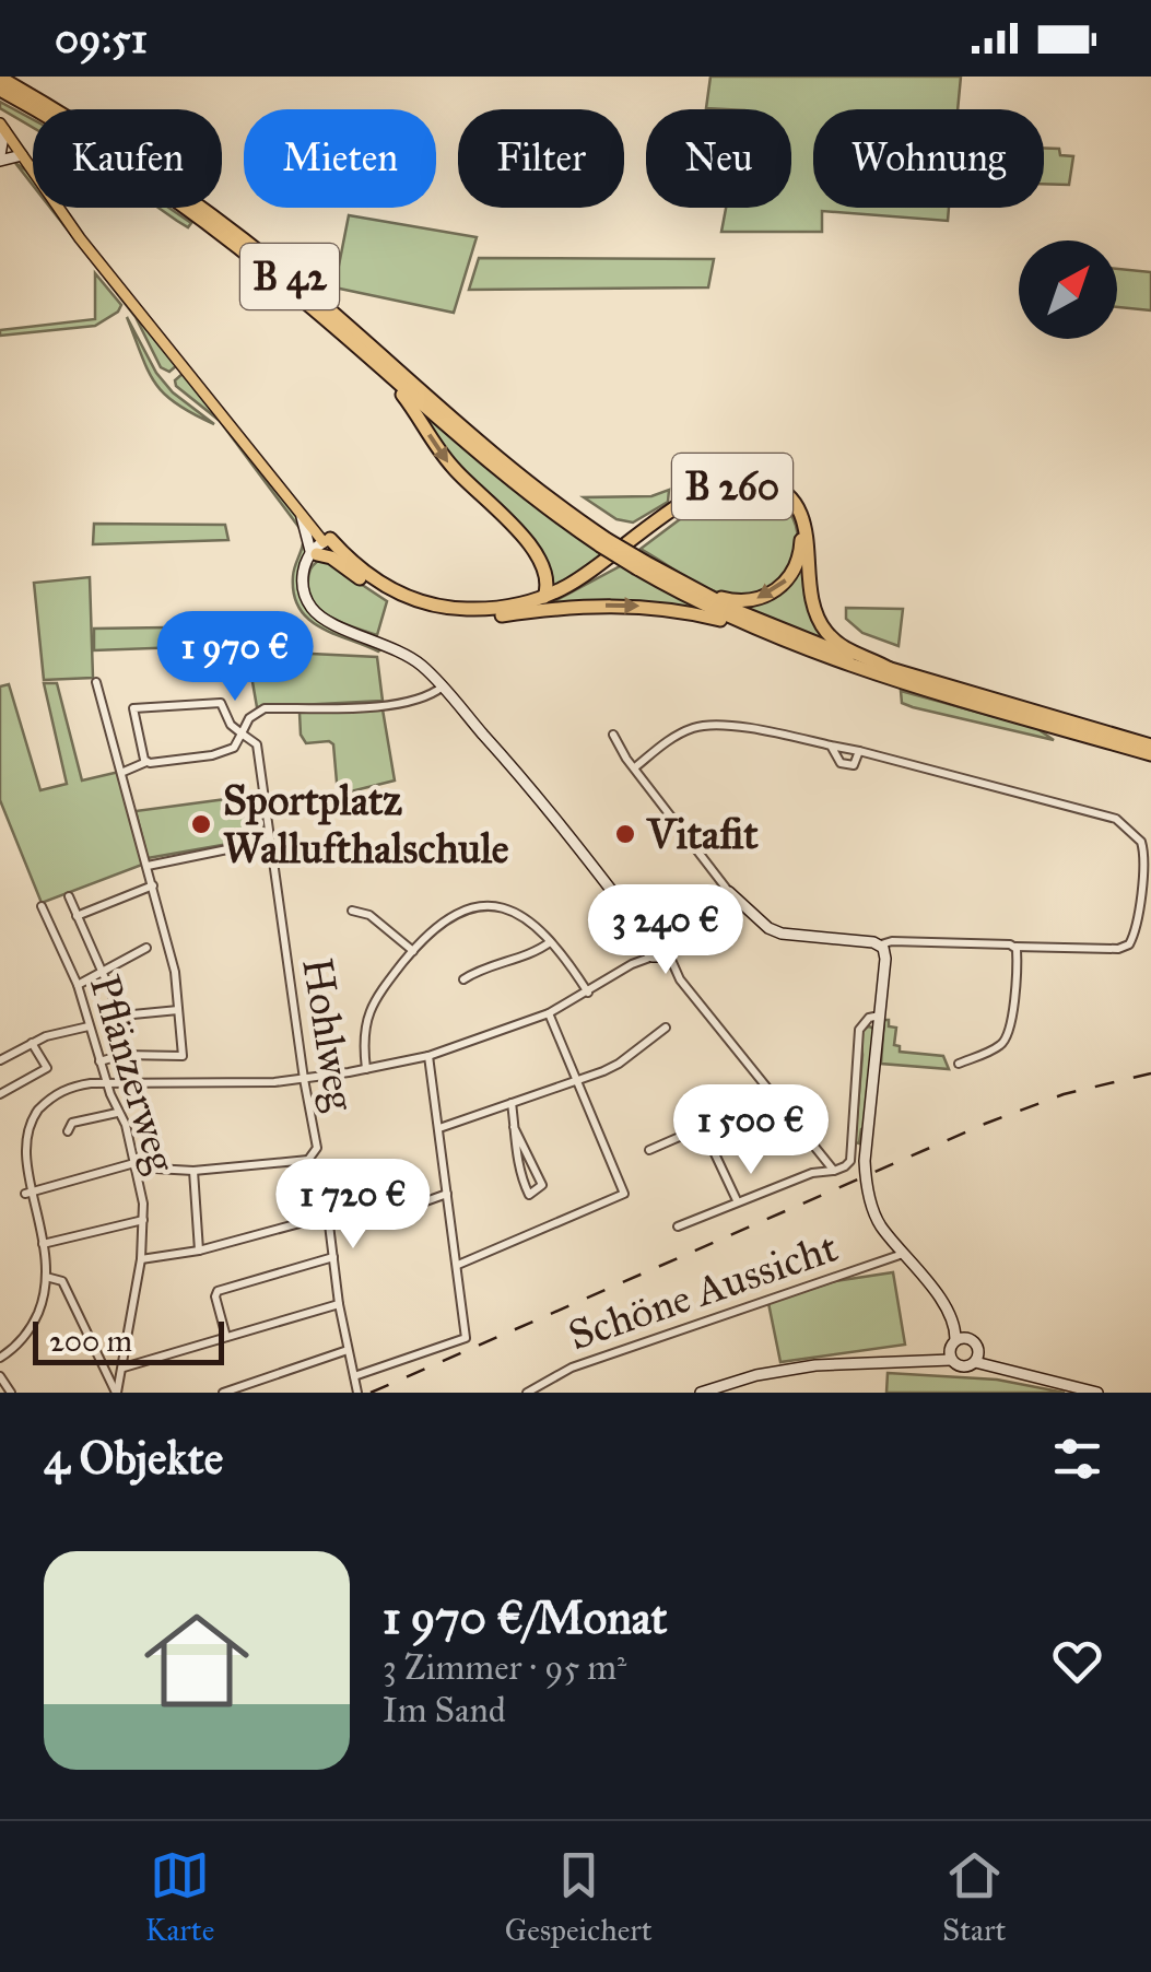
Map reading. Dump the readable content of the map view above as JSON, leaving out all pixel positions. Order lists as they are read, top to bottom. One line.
{"streets":{"highway":["B 42","B 260"],"street":["Hohlweg","Pflänzerweg","Schöne Aussicht"]},"crossings":[["B 42","B 260"]],"places":["Sportplatz Wallufthalschule","Vitafit"],"scale_bar":"200 m","north":"top right","page":{"status":"09:51","chip":["Kaufen","Mieten","Filter","Neu","Wohnung"],"price":["1 970 €","3 240 €","1 500 €","1 720 €"],"scale":"200 m","heading":"4 Objekte","list":[{"name":"1 970 €/Monat","note":"3 Zimmer · 95 m² · Im Sand"}],"tabs":["Karte","Gespeichert","Start"]}}
